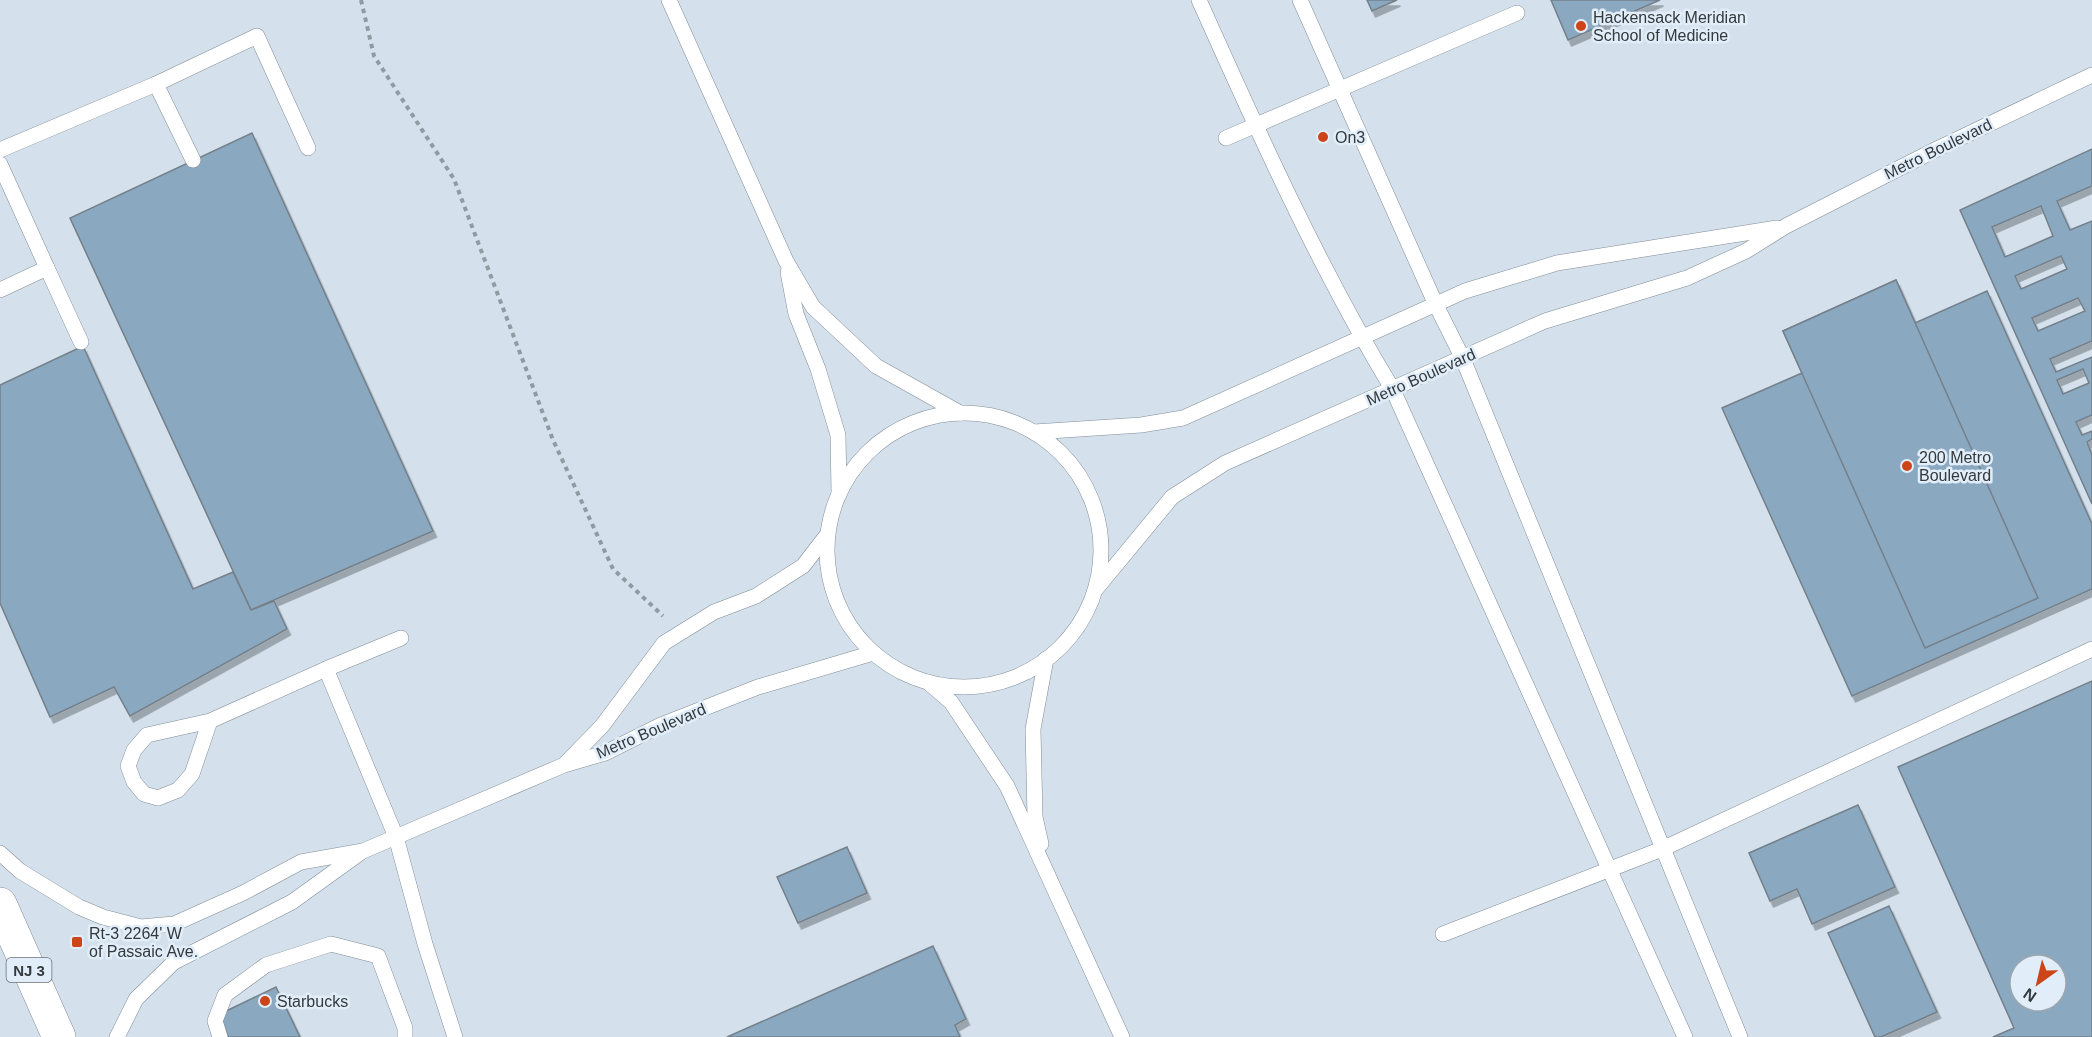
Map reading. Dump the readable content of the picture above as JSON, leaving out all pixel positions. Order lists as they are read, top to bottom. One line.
{"streets":{"highway":["NJ 3"],"lane":["Metro Boulevard"]},"places":{"other":["Hackensack Meridian School of Medicine","On3","200 Metro Boulevard","Starbucks"],"transit":["Rt-3 2264' W of Passaic Ave."]},"north":"bottom left"}
